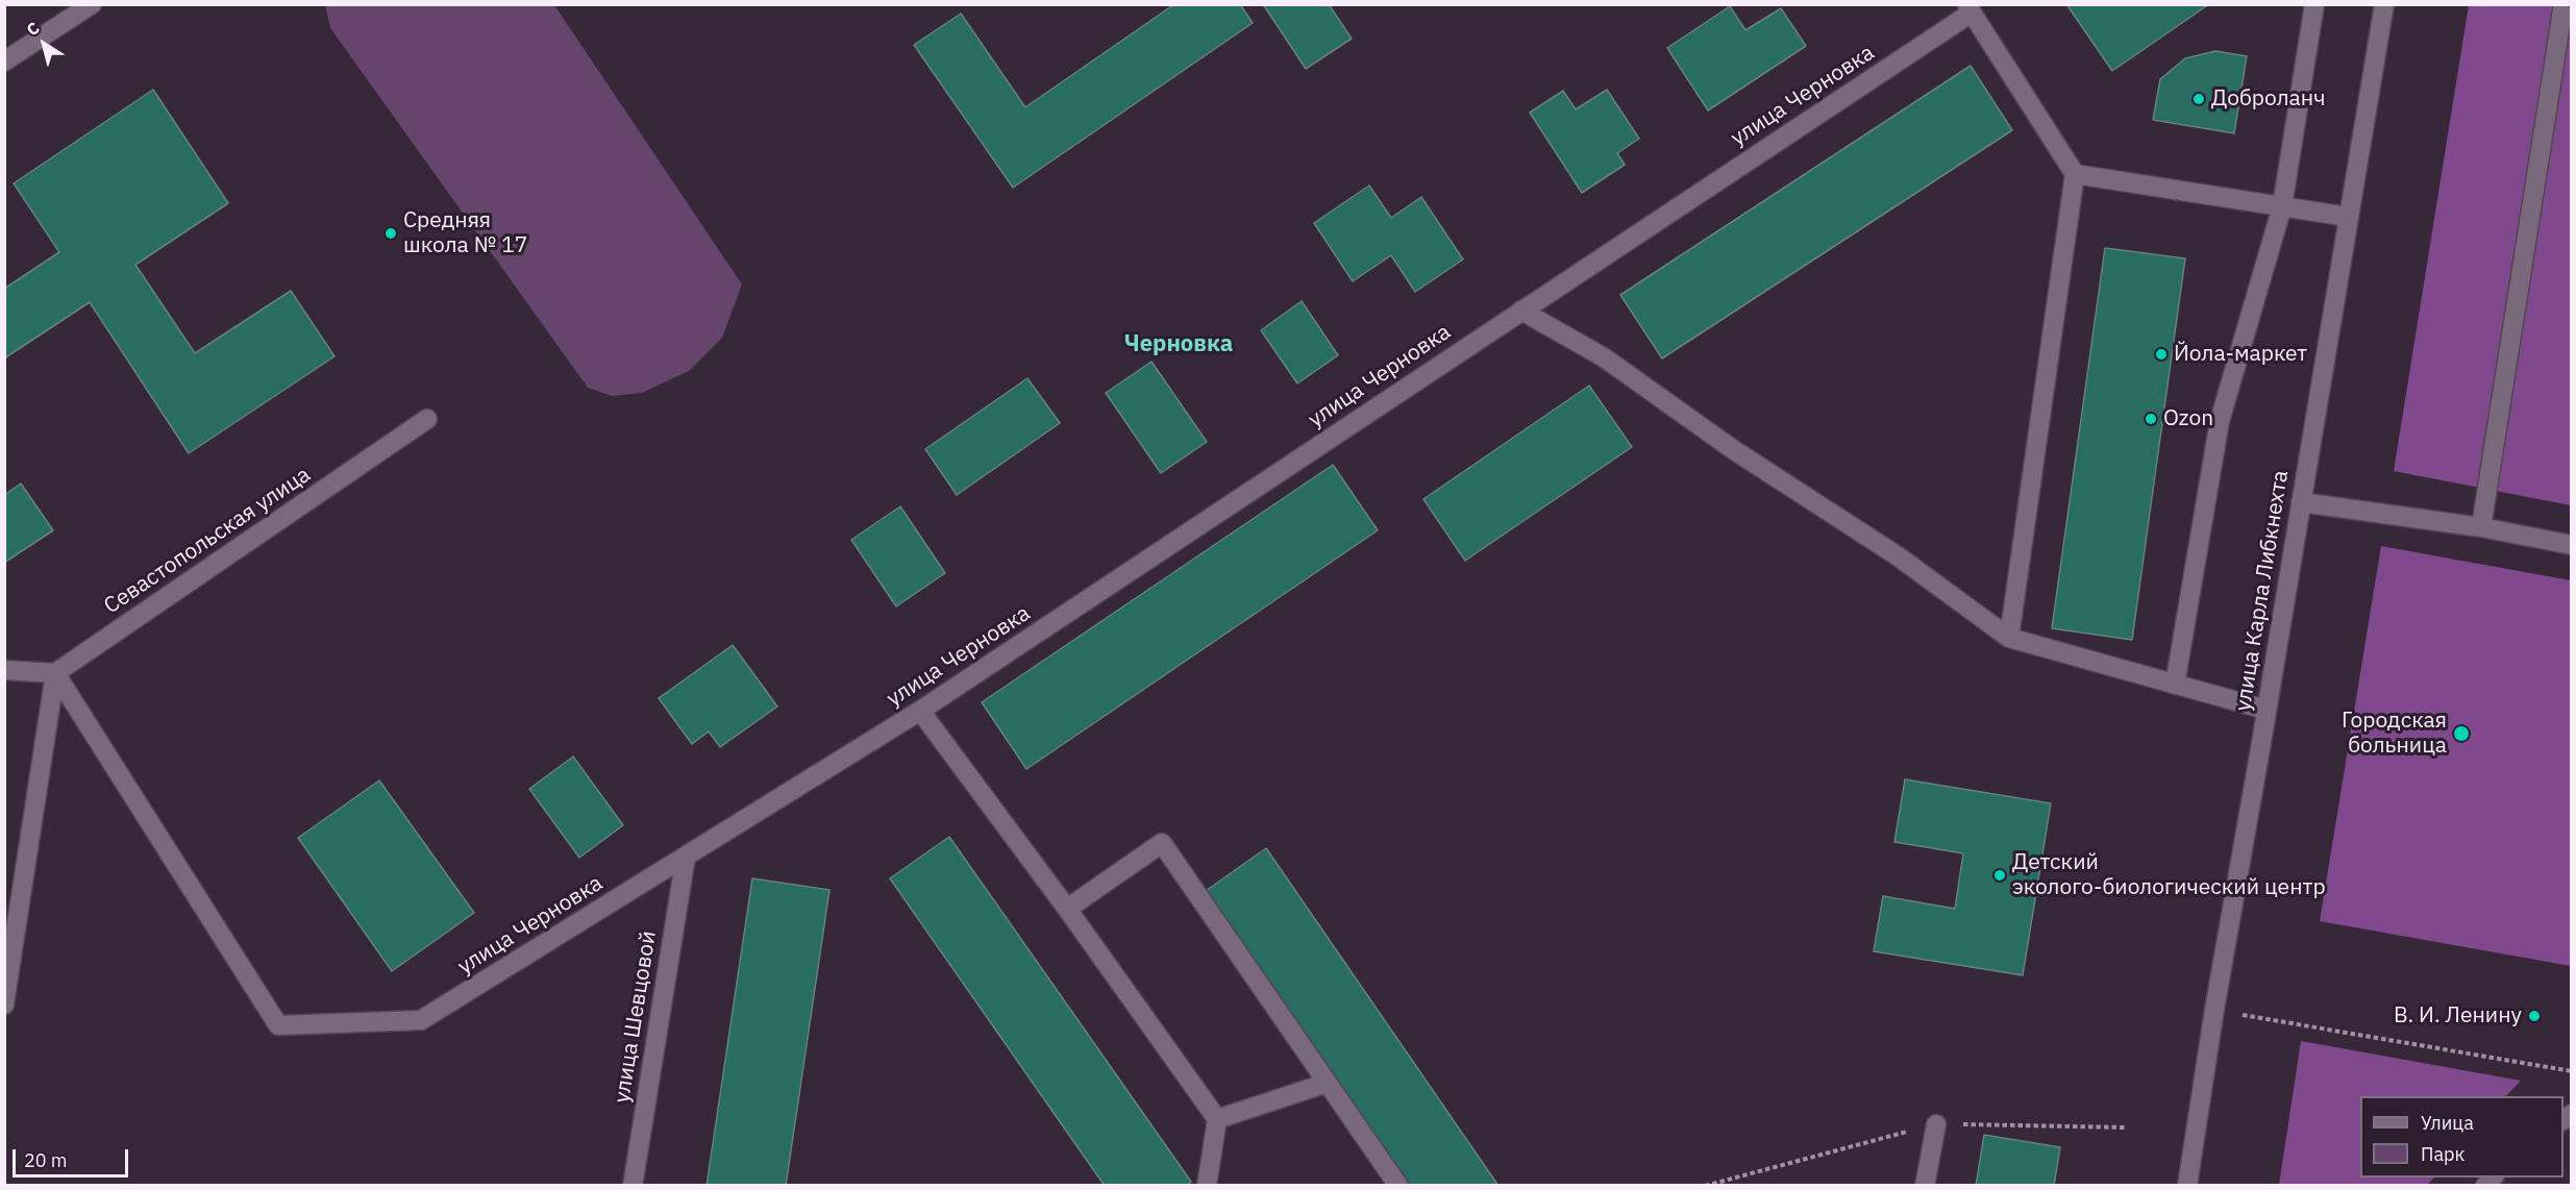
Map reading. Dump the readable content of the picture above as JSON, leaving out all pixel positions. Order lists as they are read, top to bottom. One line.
{"streets":{"street":["улица Черновка","Севастопольская улица","улица Карла Либкнехта","улица Шевцовой"]},"crossings":[["улица Черновка","Севастопольская улица"],["улица Черновка","улица Шевцовой"]],"districts":["Черновка"],"places":["Доброланч","Средняя школа № 17","Йола-маркет","Ozon","Городская больница","Детский эколого-биологический центр","В. И. Ленину"],"legend":["Улица","Парк"],"scale_bar":"20 m","north":"top left"}
